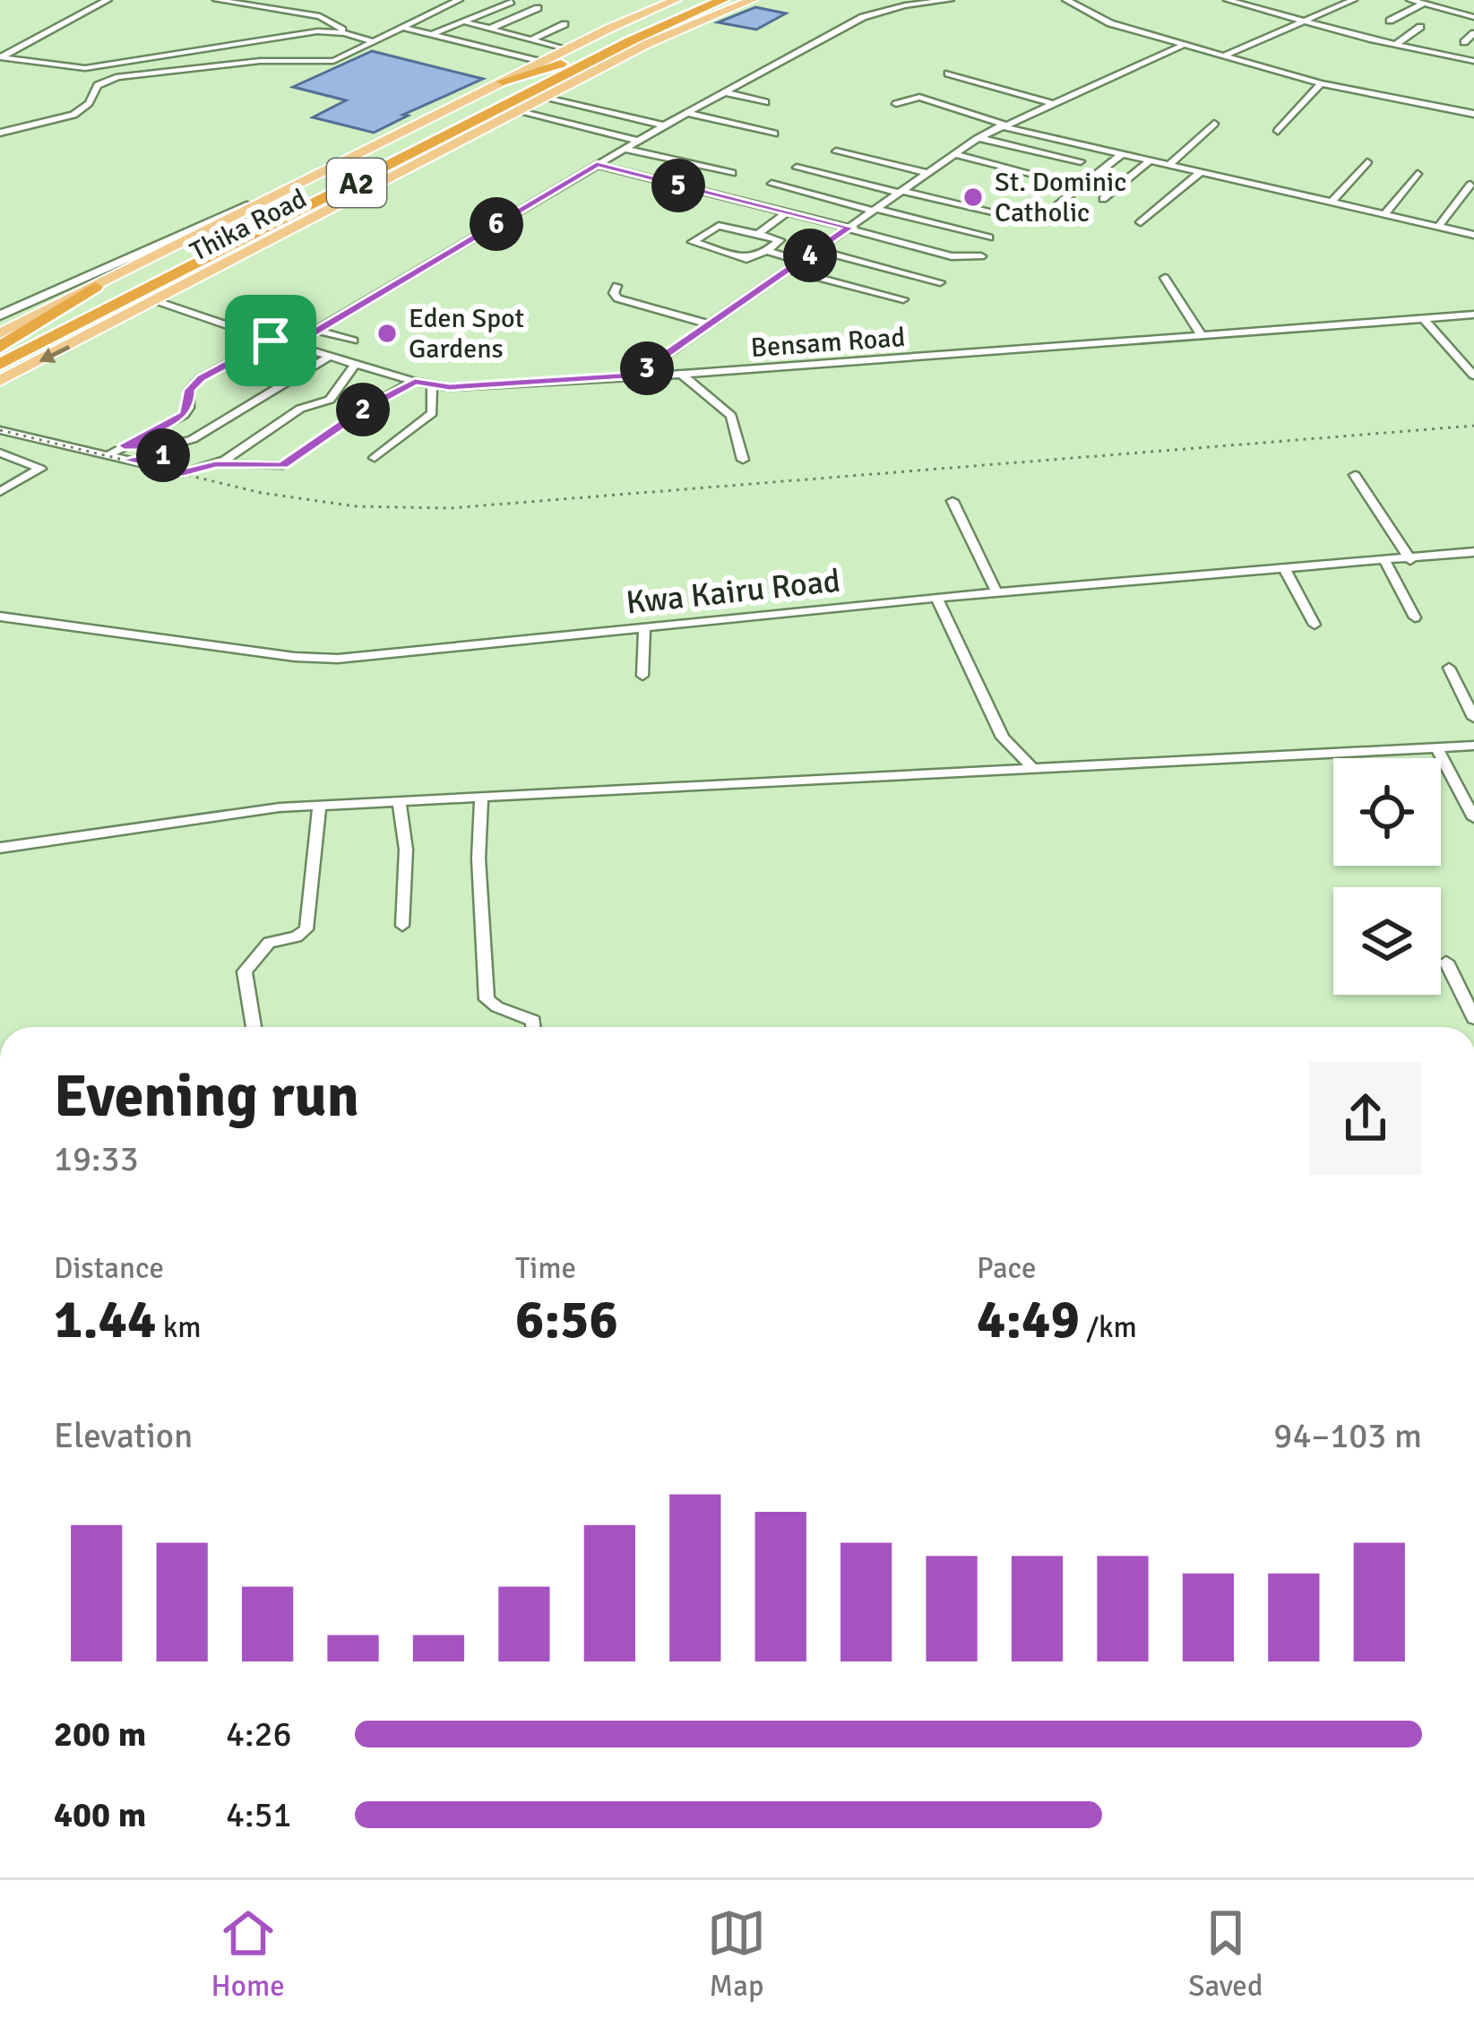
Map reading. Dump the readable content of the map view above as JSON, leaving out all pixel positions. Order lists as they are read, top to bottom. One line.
{"streets":{"highway":["A2","Thika Road"],"street":["Bensam Road","Kwa Kairu Road"]},"crossings":[["Thika Road","Bensam Road"]],"places":["St. Dominic Catholic","Eden Spot Gardens"],"page":{"pins":["5","6","4","3","2","1"],"heading":["Evening run","19:33"],"stats":[["Distance","1.44 km"],["Time","6:56"],["Pace","4:49 /km"]],"chart":["Elevation","94–103 m"],"list":[{"name":"200 m","note":"4:26"},{"name":"400 m","note":"4:51"}],"tabs":["Home","Map","Saved"]}}
